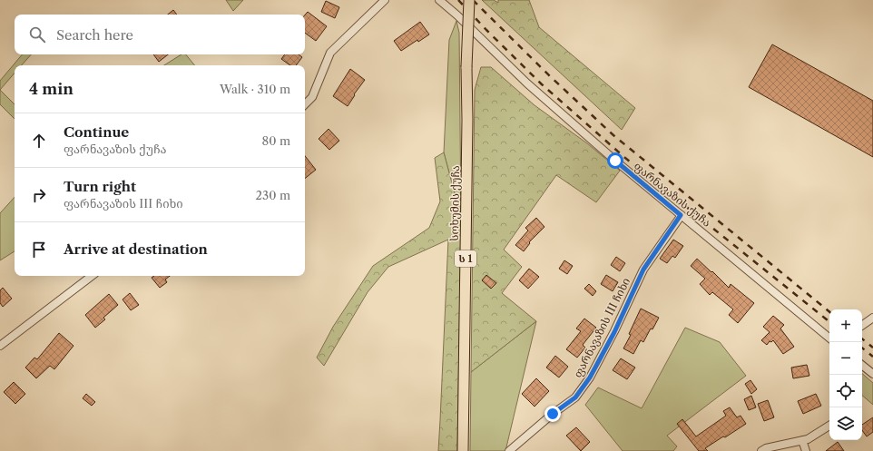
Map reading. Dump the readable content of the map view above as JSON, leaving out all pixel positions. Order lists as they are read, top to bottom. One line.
{"streets":{"highway":["სოხუმის ქუჩა","ს 1"],"street":["ფარნავაზის ქუჩა","ფარნავაზის III ჩიხი"]},"crossings":[["ფარნავაზის ქუჩა","ფარნავაზის III ჩიხი"]],"page":{"search":"Search here","heading":["4 min","Walk · 310 m"],"list":[["Continue","ფარნავაზის ქუჩა","80 m"],["Turn right","ფარნავაზის III ჩიხი","230 m"],"Arrive at destination"],"map_buttons":["+","−"]}}
